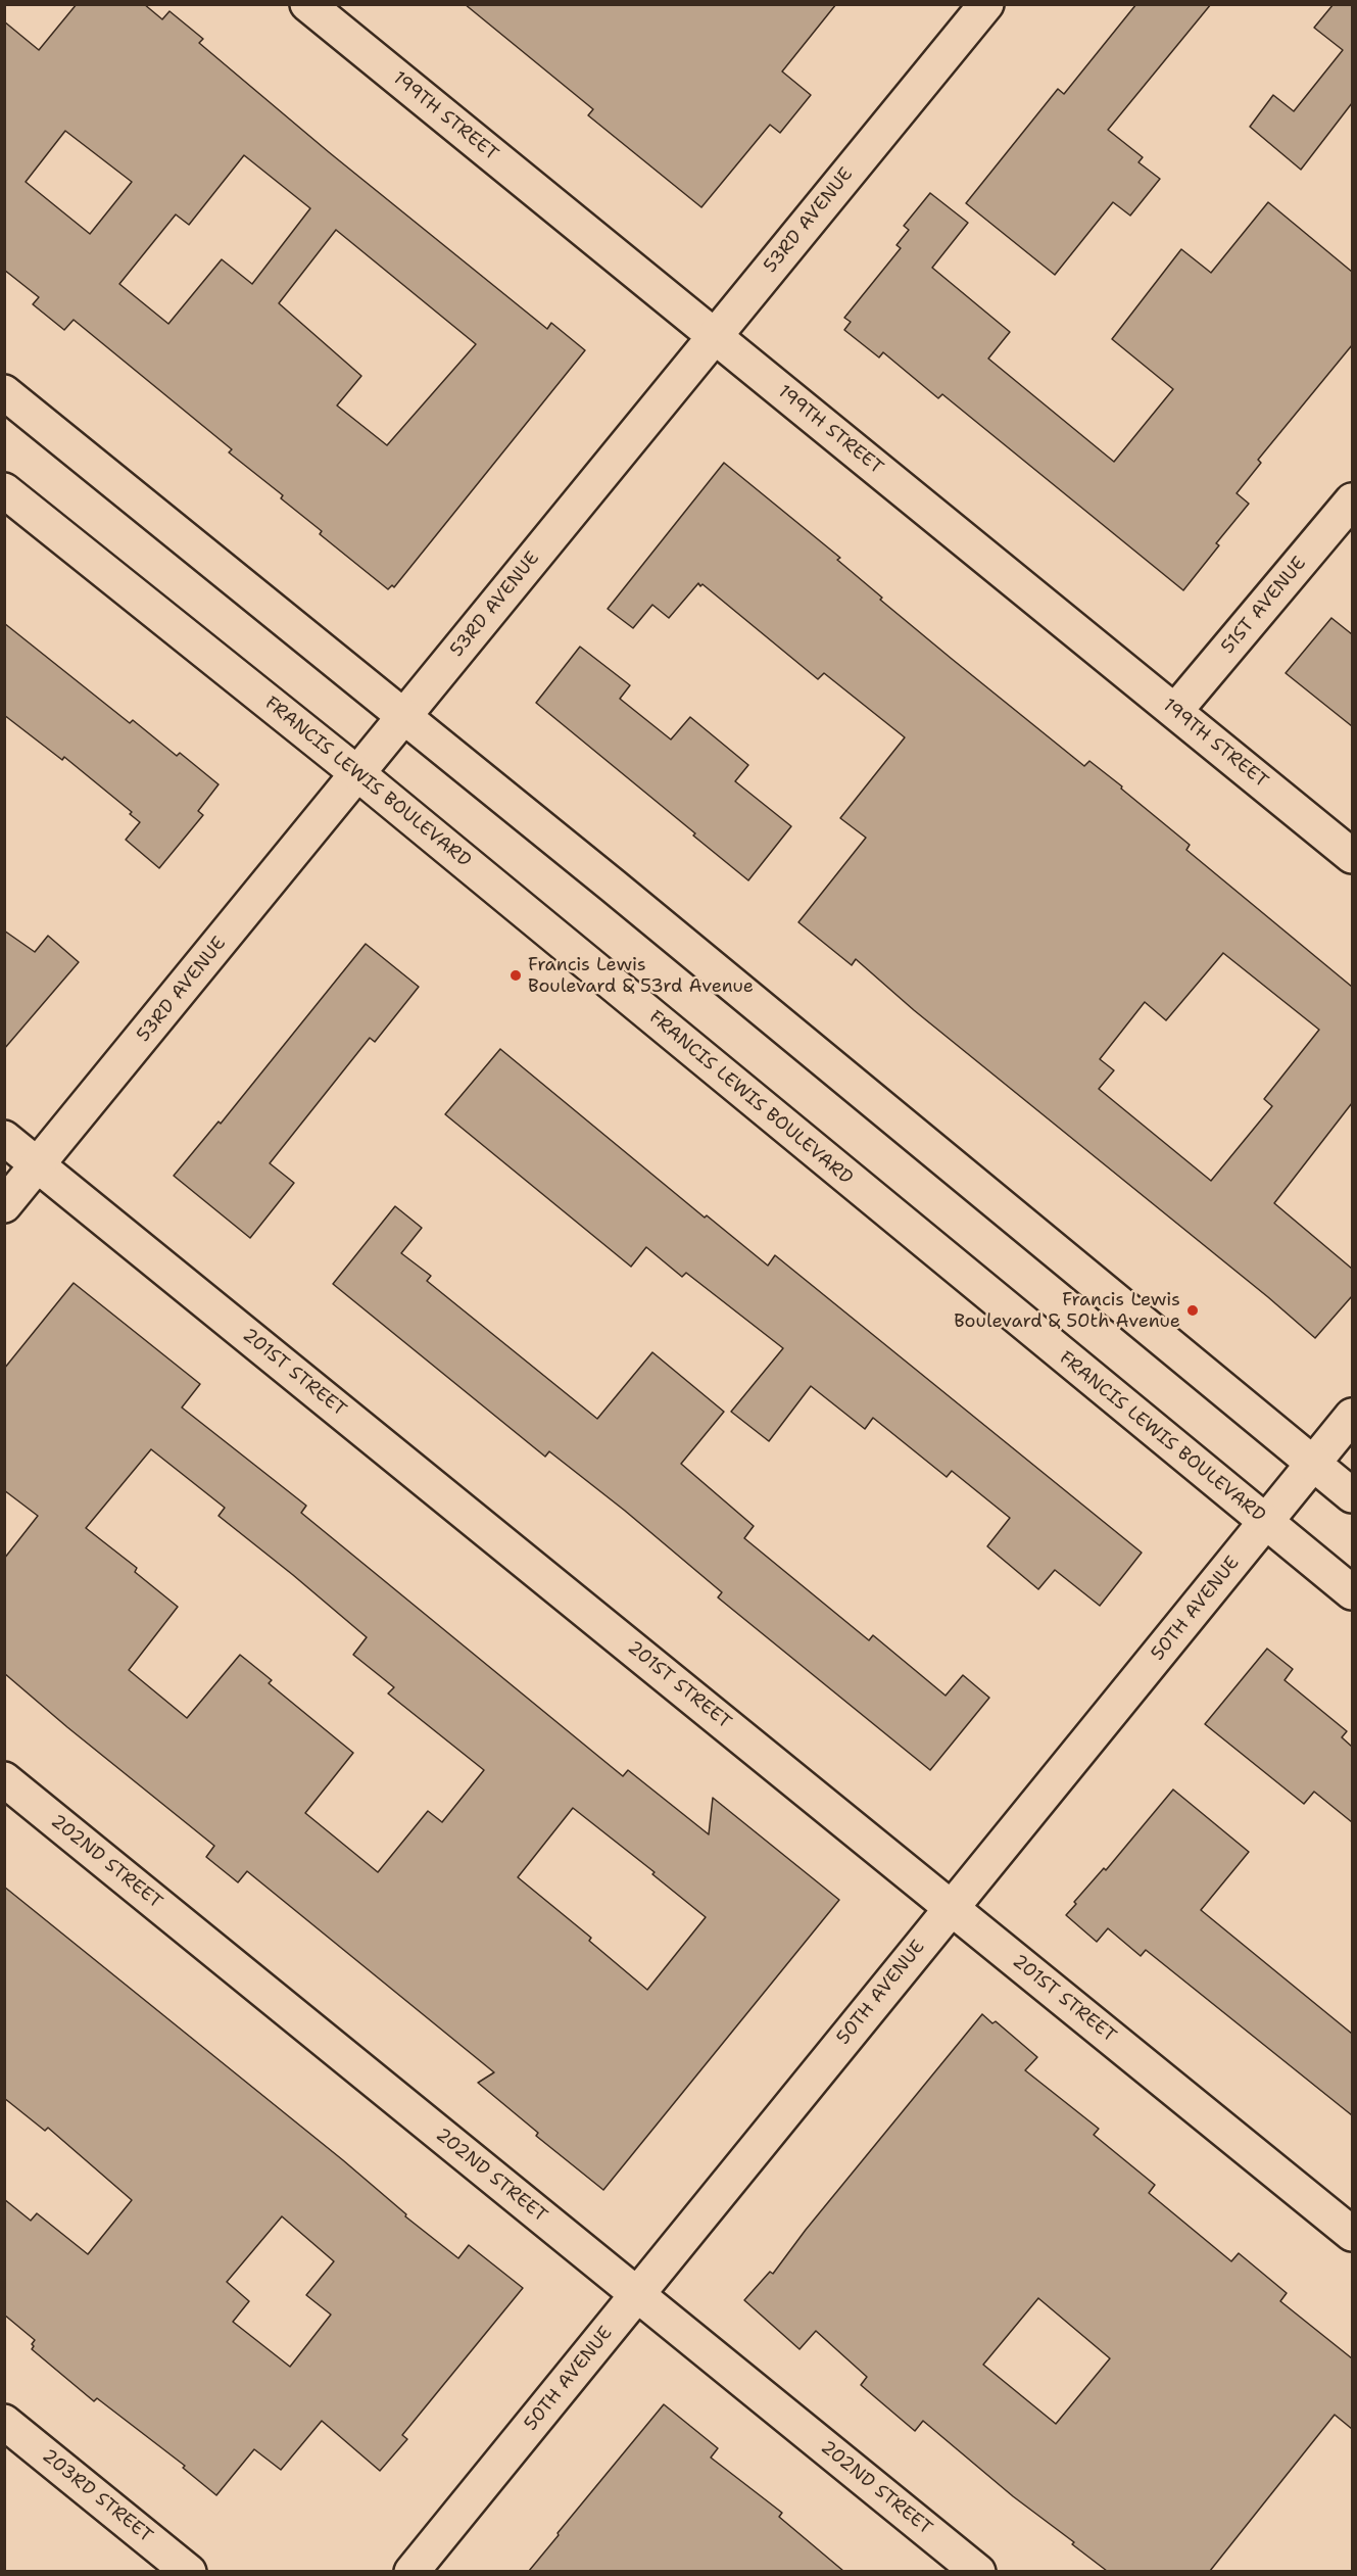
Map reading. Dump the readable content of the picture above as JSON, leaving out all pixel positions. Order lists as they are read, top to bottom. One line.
{"streets":{"street":["199TH STREET","53RD AVENUE","51ST AVENUE","FRANCIS LEWIS BOULEVARD","201ST STREET","50TH AVENUE","202ND STREET","203RD STREET"]},"crossings":[["199TH STREET","53RD AVENUE"],["199TH STREET","51ST AVENUE"],["53RD AVENUE","FRANCIS LEWIS BOULEVARD"],["53RD AVENUE","201ST STREET"],["FRANCIS LEWIS BOULEVARD","50TH AVENUE"],["201ST STREET","50TH AVENUE"],["50TH AVENUE","202ND STREET"]],"places":["Francis Lewis Boulevard & 53rd Avenue","Francis Lewis Boulevard & 50th Avenue"]}
